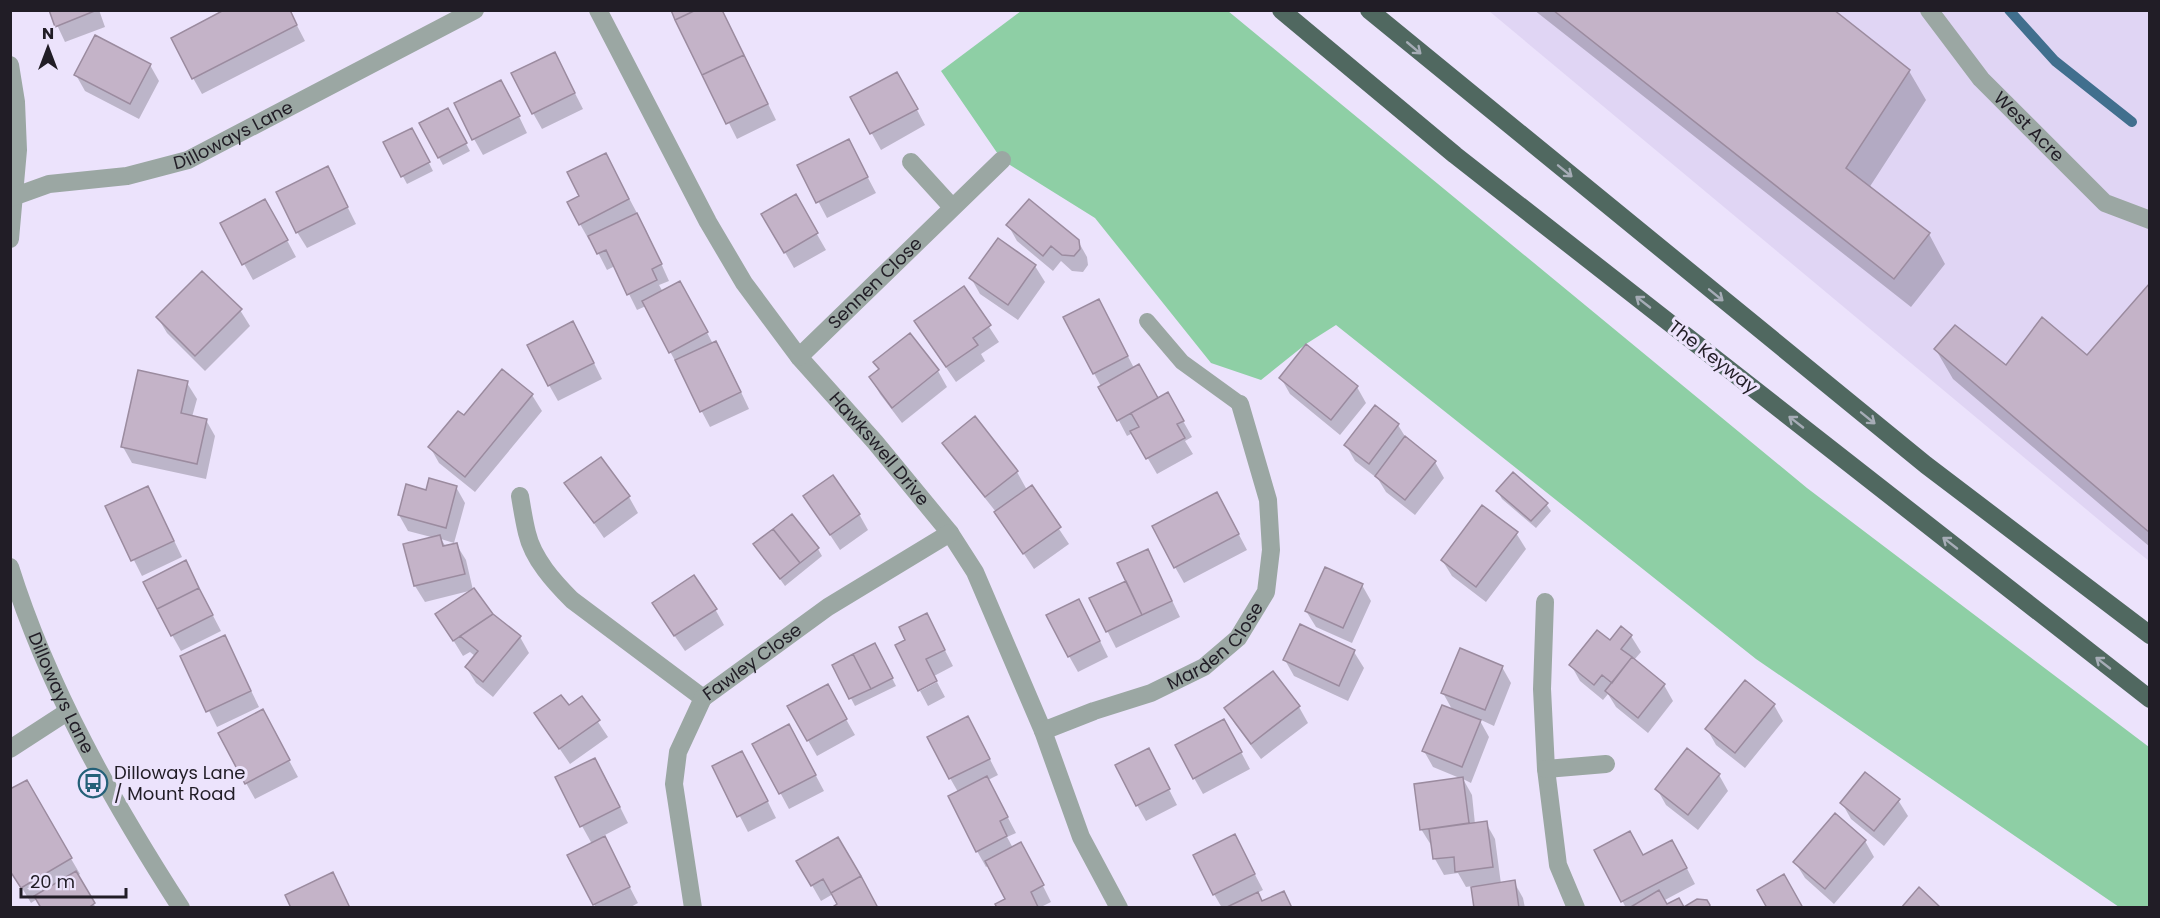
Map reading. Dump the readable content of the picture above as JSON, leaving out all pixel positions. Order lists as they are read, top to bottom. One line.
{"streets":{"highway":["The Keyway"],"street":["West Acre","Dilloways Lane","Sennen Close","Hawkswell Drive","Marden Close","Fawley Close"]},"crossings":[["Sennen Close","Hawkswell Drive"],["Hawkswell Drive","Marden Close"],["Hawkswell Drive","Fawley Close"]],"places":{"bus stop":["Dilloways Lane / Mount Road"]},"scale_bar":"20 m","north":"top"}
